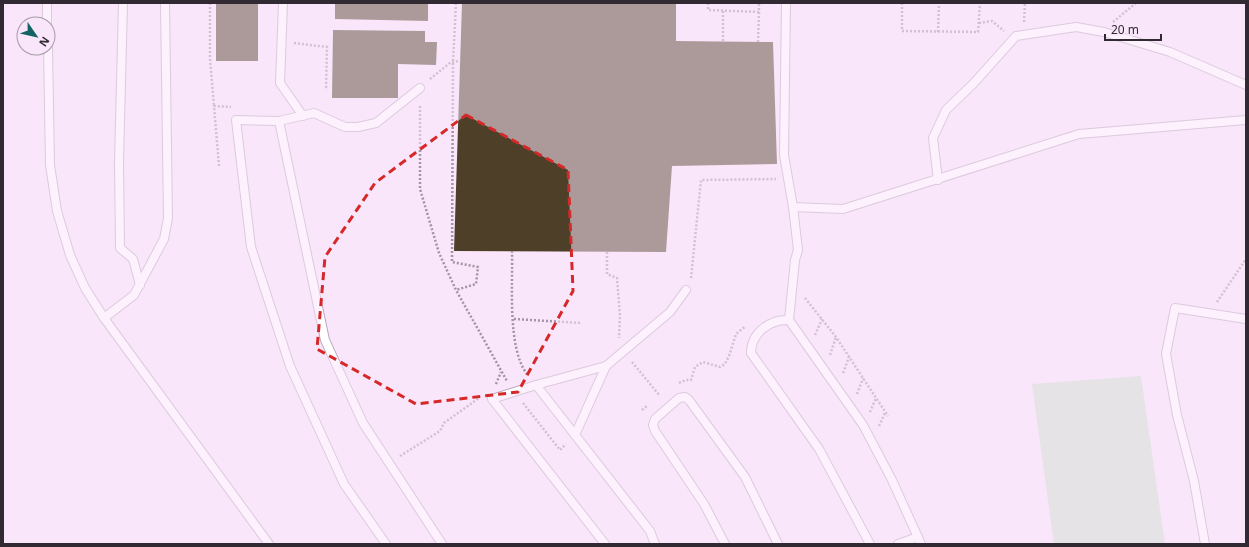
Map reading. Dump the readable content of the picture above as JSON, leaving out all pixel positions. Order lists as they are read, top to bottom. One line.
{"scale_bar":"20 m","north":"bottom right"}
